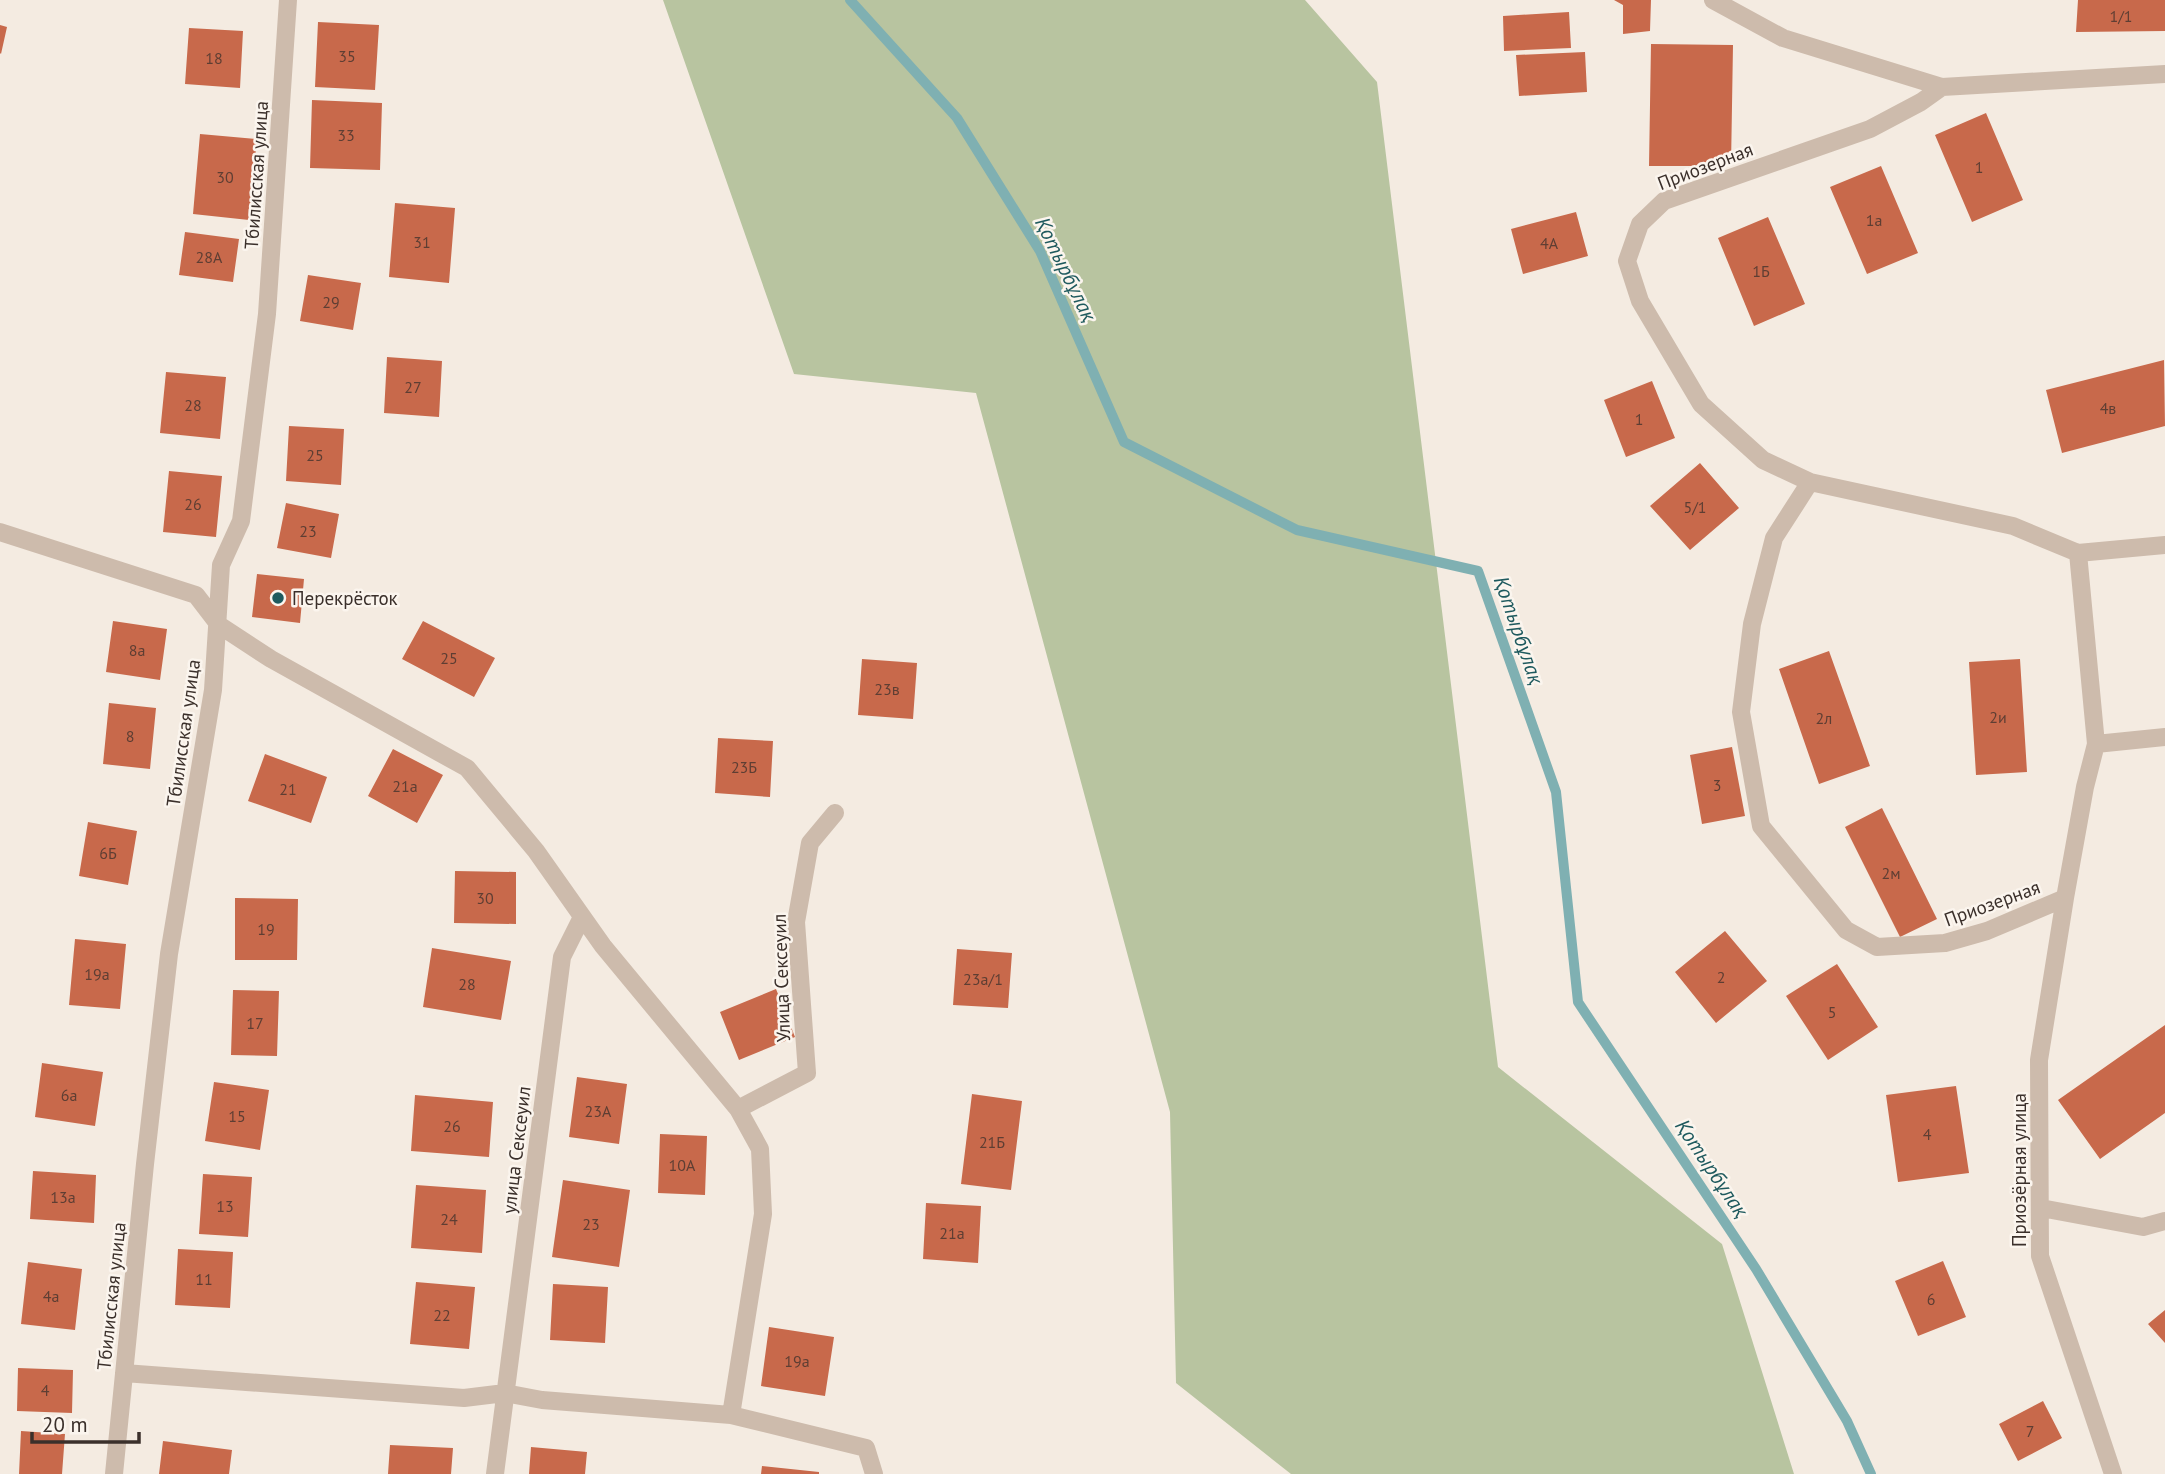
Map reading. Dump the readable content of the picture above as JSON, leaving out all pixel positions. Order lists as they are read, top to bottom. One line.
{"streets":{"street":["Приозерная","Тбилисская улица","Улица Сексеуил","улица Сексеуил","Приозёрная улица"]},"crossings":[["Приозерная","Приозёрная улица"]],"water":["Қотырбұлақ"],"places":["Перекрёсток"],"house_numbers":["1/1","35","18","33","1","30","1а","31","4А","28А","1Б","29","27","28","4в","1","25","26","5/1","23","8а","25","23в","2и","2л","8","23Б","3","21а","21","6Б","2м","30","19","19а","2","23а/1","28","5","17","6а","23А","15","26","4","21Б","10А","13а","13","24","23","21а","11","4а","6","22","19а","4","7"],"scale_bar":"20 m"}
